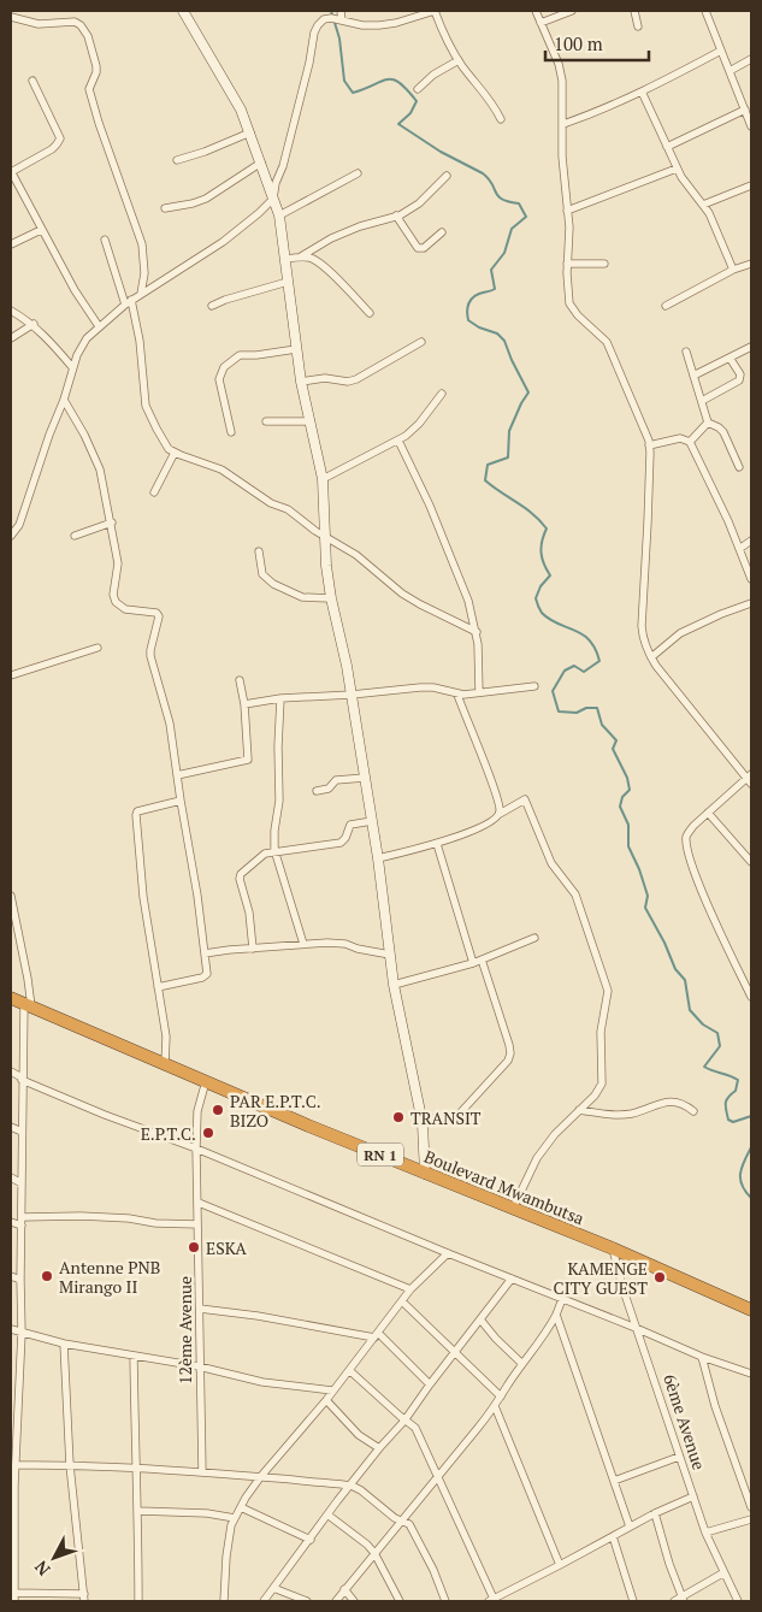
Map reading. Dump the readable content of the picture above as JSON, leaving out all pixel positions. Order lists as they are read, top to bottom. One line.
{"streets":{"highway":["RN 1","Boulevard Mwambutsa"],"street":["12ème Avenue","6ème Avenue"]},"crossings":[["Boulevard Mwambutsa","12ème Avenue"],["Boulevard Mwambutsa","6ème Avenue"]],"places":["PAR E.P.T.C. BIZO","TRANSIT","E.P.T.C.","ESKA","Antenne PNB Mirango II","KAMENGE CITY GUEST"],"scale_bar":"100 m","north":"bottom left"}
